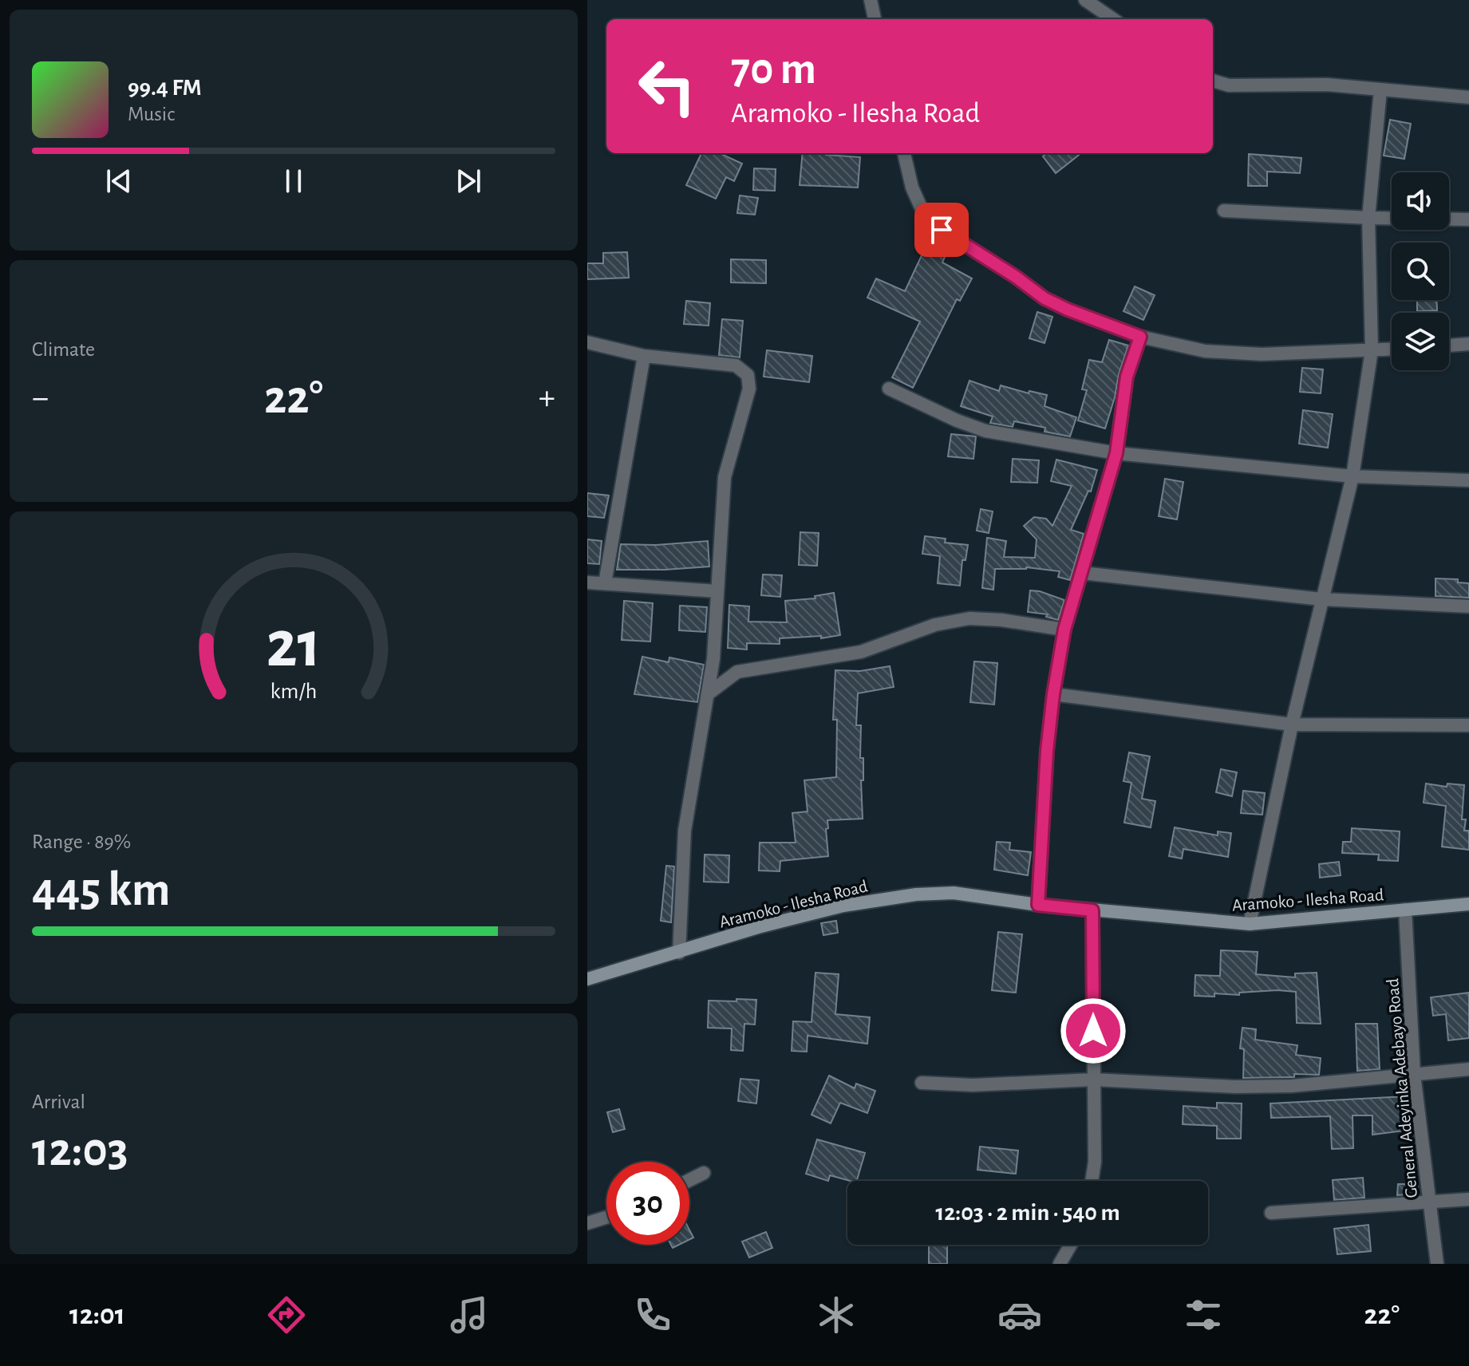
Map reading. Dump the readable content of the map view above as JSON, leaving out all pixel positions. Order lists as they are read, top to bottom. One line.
{"streets":{"main road":["Aramoko - Ilesha Road"],"street":["General Adeyinka Adebayo Road"]},"crossings":[["Aramoko - Ilesha Road","General Adeyinka Adebayo Road"]],"page":{"turn":["70 m","Aramoko - Ilesha Road"],"song":["99.4 FM","Music"],"tile":["Climate",["Range · 89%","445 km"],["Arrival","12:03"]],"heat":["−","22°","+"],"limit":"30","trip":"12:03 · 2 min · 540 m","tabs":["12:01","22°"],"gauge":["21","km/h"]}}
